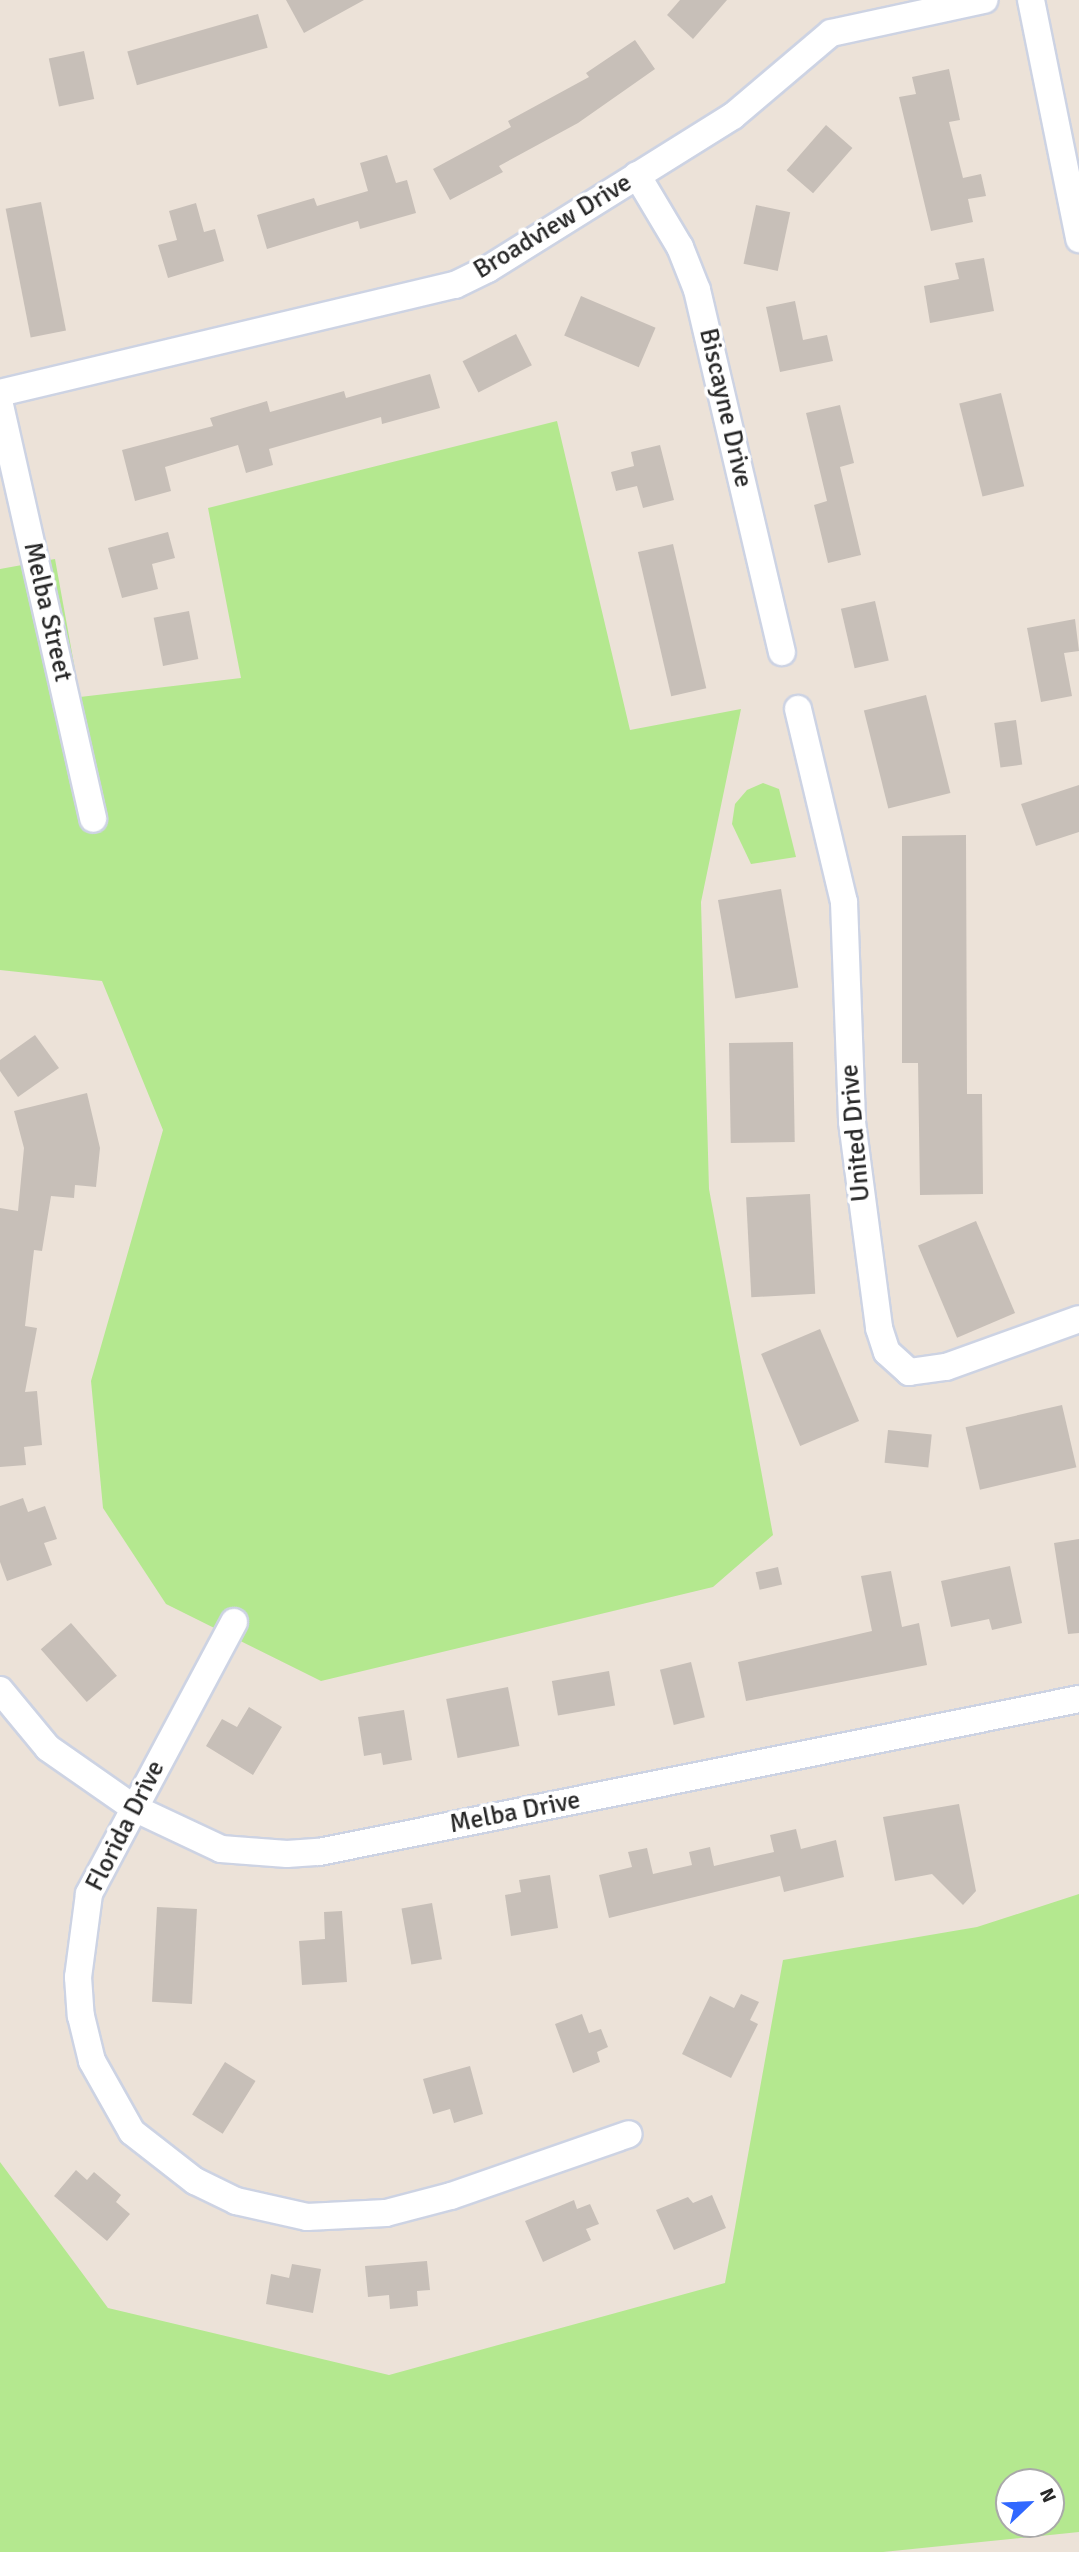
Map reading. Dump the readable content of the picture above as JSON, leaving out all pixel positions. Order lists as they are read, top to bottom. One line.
{"streets":{"street":["Broadview Drive","Biscayne Drive","Melba Street","United Drive","Melba Drive","Florida Drive"]},"crossings":[["Broadview Drive","Biscayne Drive"],["Melba Drive","Florida Drive"]],"north":"top right"}
